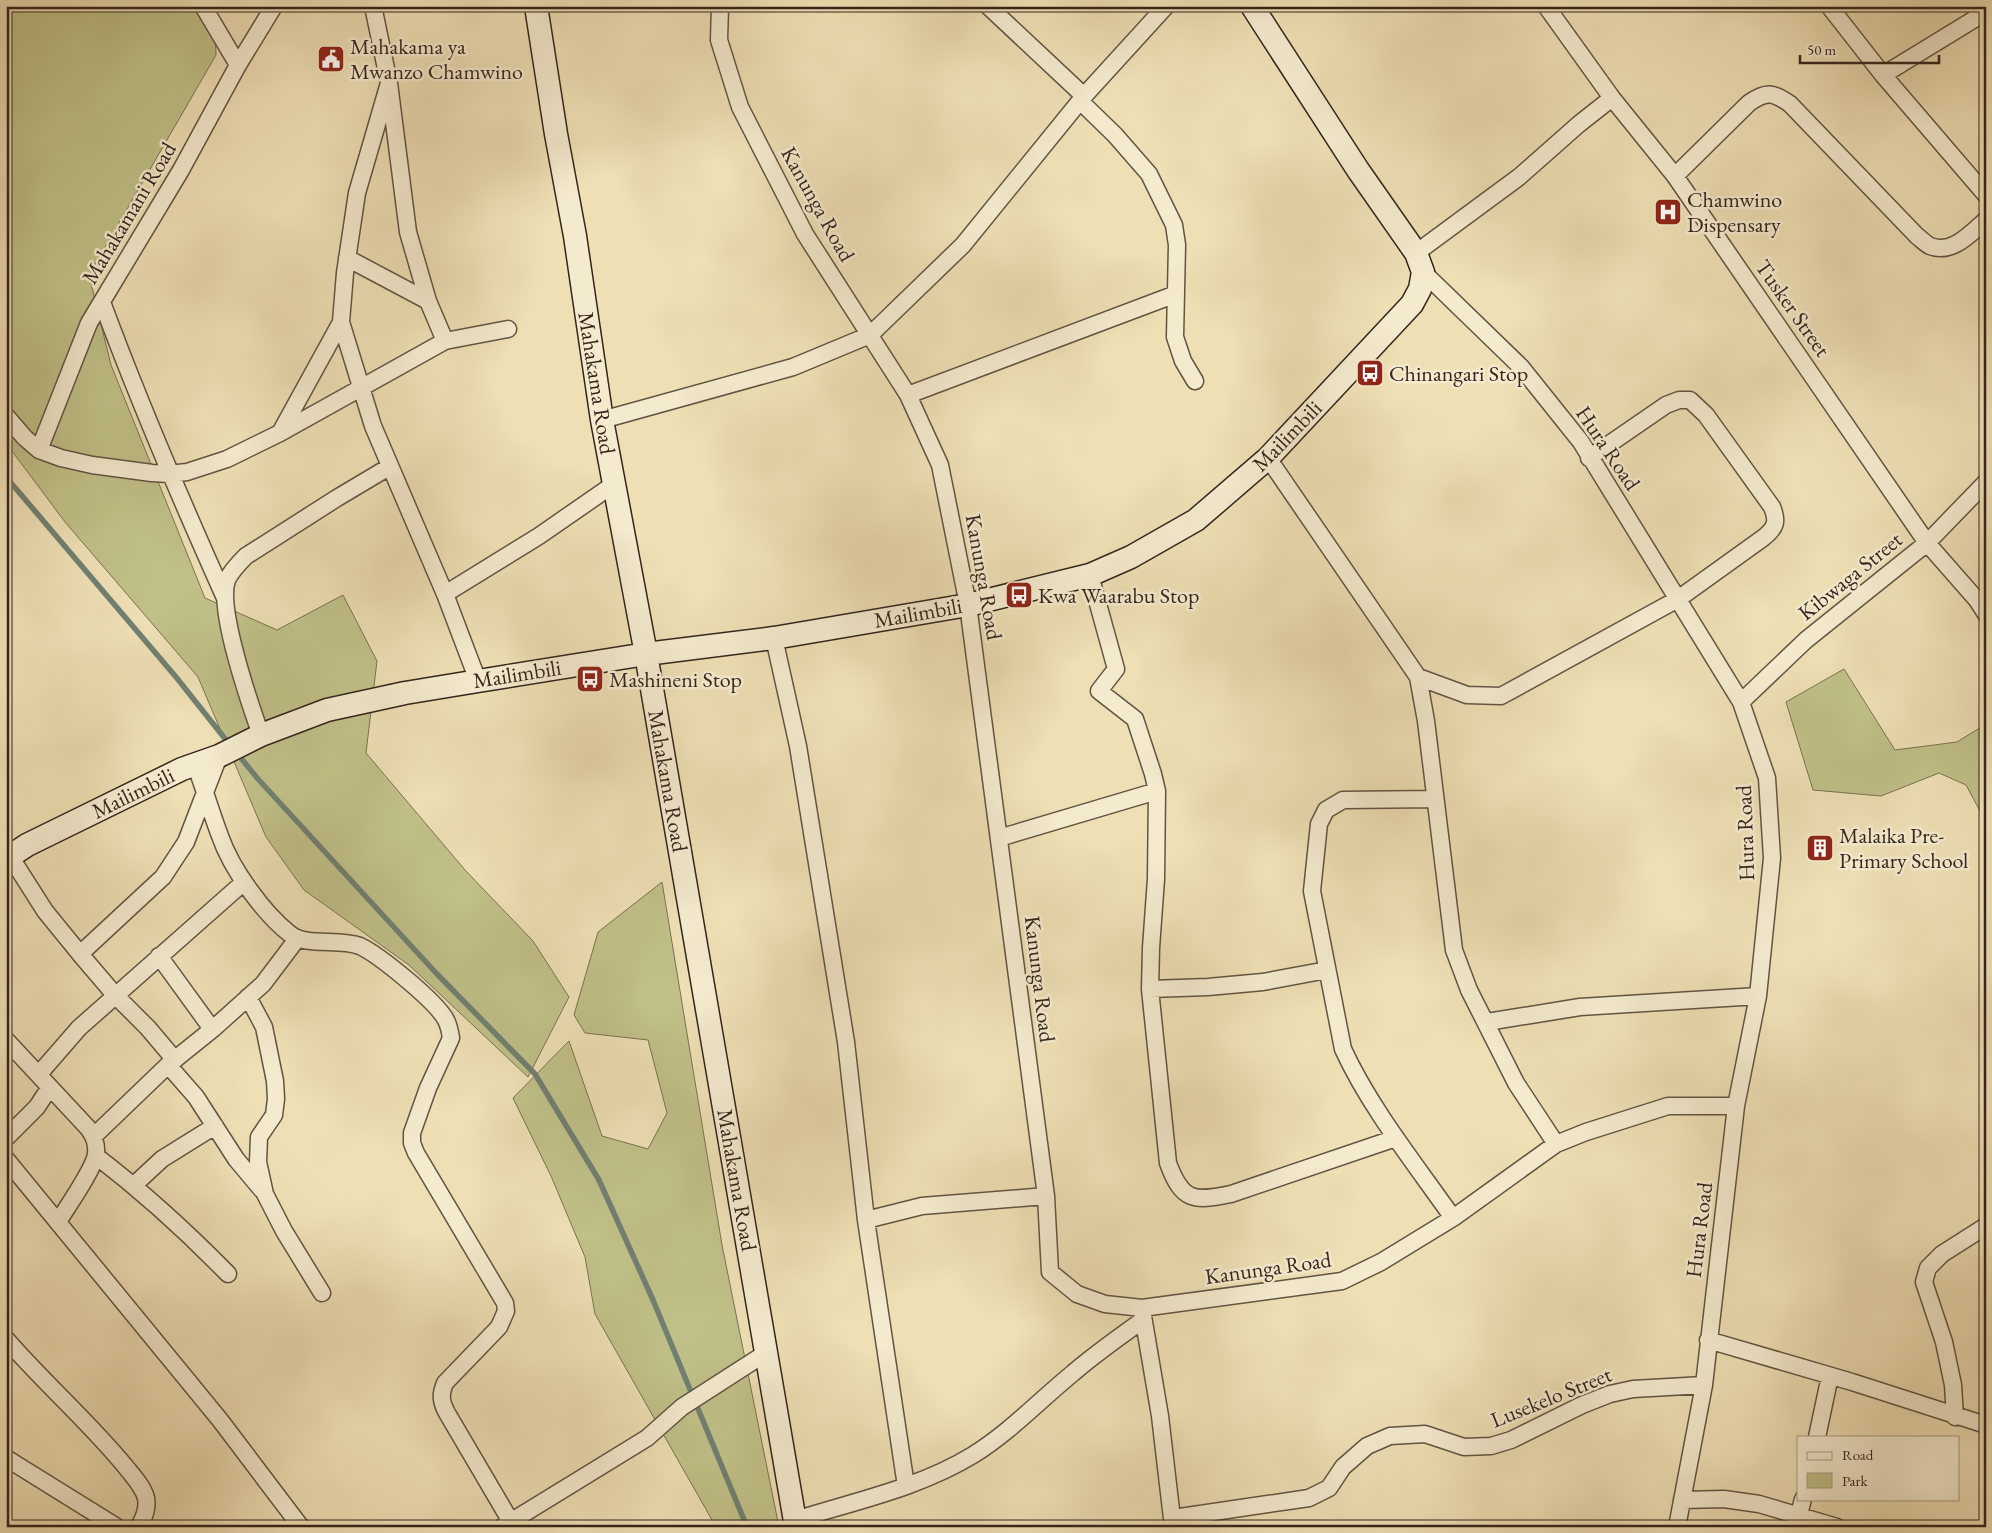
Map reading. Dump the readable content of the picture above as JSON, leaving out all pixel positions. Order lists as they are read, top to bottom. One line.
{"streets":{"street":["Kanunga Road","Mahakamani Road","Tusker Street","Mahakama Road","Mailimbili","Hura Road","Kibwaga Street","Lusekelo Street"]},"crossings":[["Kanunga Road","Mailimbili"],["Kanunga Road","Hura Road"],["Tusker Street","Kibwaga Street"],["Mahakama Road","Mailimbili"],["Mailimbili","Hura Road"],["Hura Road","Kibwaga Street"],["Hura Road","Lusekelo Street"]],"places":{"public building":["Mahakama ya Mwanzo Chamwino"],"hospital":["Chamwino Dispensary"],"bus stop":["Chinangari Stop","Kwa Waarabu Stop","Mashineni Stop"],"building":["Malaika Pre- Primary School"]},"legend":["Road","Park"],"scale_bar":"50 m"}
